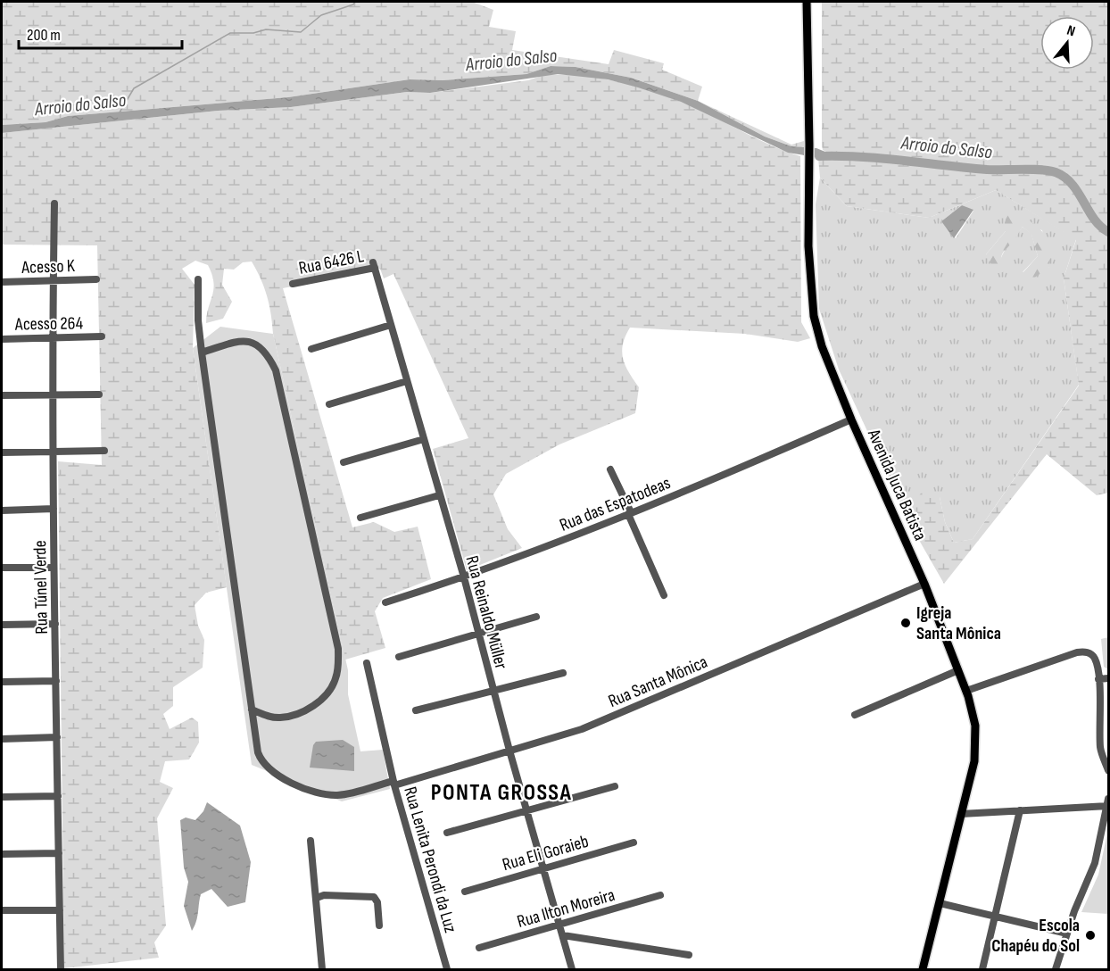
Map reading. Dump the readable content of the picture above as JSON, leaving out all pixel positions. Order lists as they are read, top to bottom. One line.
{"streets":{"main road":["Avenida Juca Batista"],"street":["Rua 6426 L","Acesso K","Acesso 264","Rua das Espatodeas","Rua Túnel Verde","Rua Reinaldo Müller","Rua Santa Mônica","Rua Eli Goraieb","Rua Lenita Perondi da Luz","Rua Ilton Moreira"]},"crossings":[["Rua 6426 L","Rua Reinaldo Müller"],["Acesso K","Rua Túnel Verde"],["Acesso 264","Rua Túnel Verde"],["Avenida Juca Batista","Rua das Espatodeas"],["Avenida Juca Batista","Rua Santa Mônica"],["Rua das Espatodeas","Rua Reinaldo Müller"],["Rua Reinaldo Müller","Rua Santa Mônica"],["Rua Reinaldo Müller","Rua Eli Goraieb"],["Rua Reinaldo Müller","Rua Ilton Moreira"],["Rua Santa Mônica","Rua Lenita Perondi da Luz"]],"districts":["PONTA GROSSA"],"water":["Arroio do Salso"],"places":["Igreja Santa Mônica","Escola Chapéu do Sol"],"scale_bar":"200 m","north":"top"}
